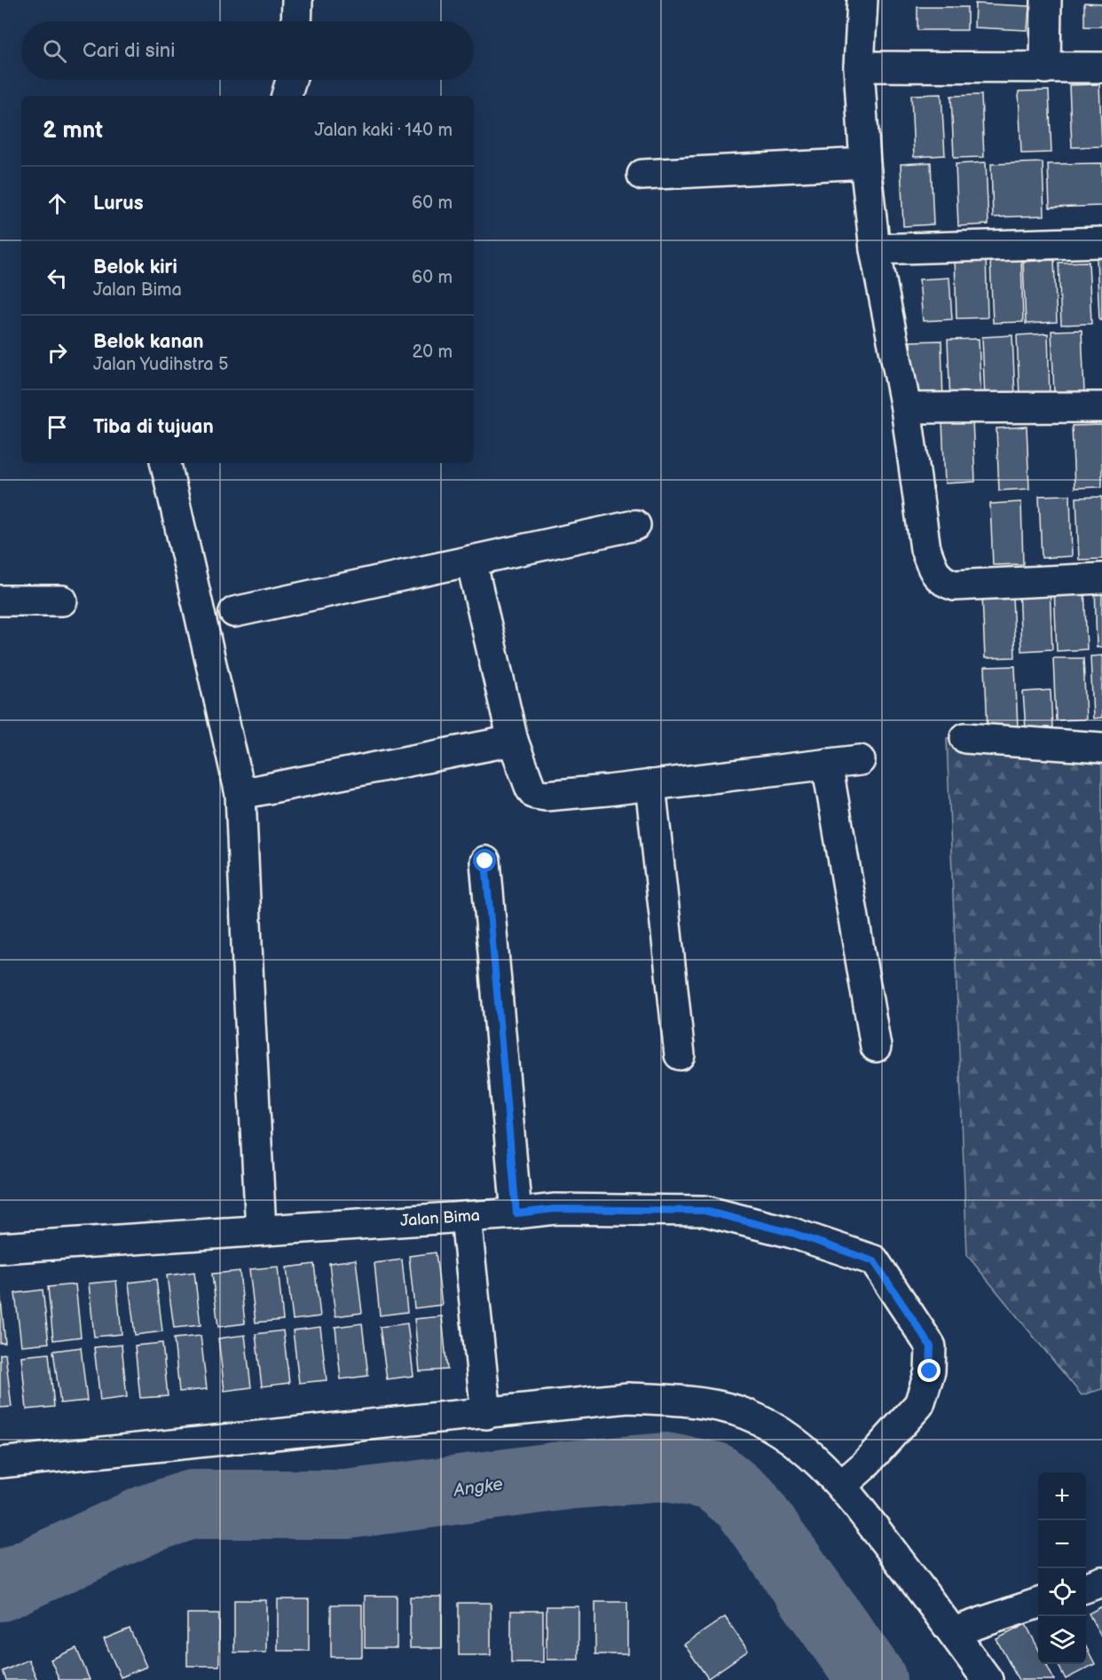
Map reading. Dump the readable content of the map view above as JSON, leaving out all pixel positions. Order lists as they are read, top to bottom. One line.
{"streets":{"street":["Jalan Bima"]},"water":["Angke"],"page":{"search":"Cari di sini","heading":["2 mnt","Jalan kaki · 140 m"],"list":[["Lurus","60 m"],["Belok kiri","Jalan Bima","60 m"],["Belok kanan","Jalan Yudihstra 5","20 m"],"Tiba di tujuan"],"map_buttons":["+","−"]}}
